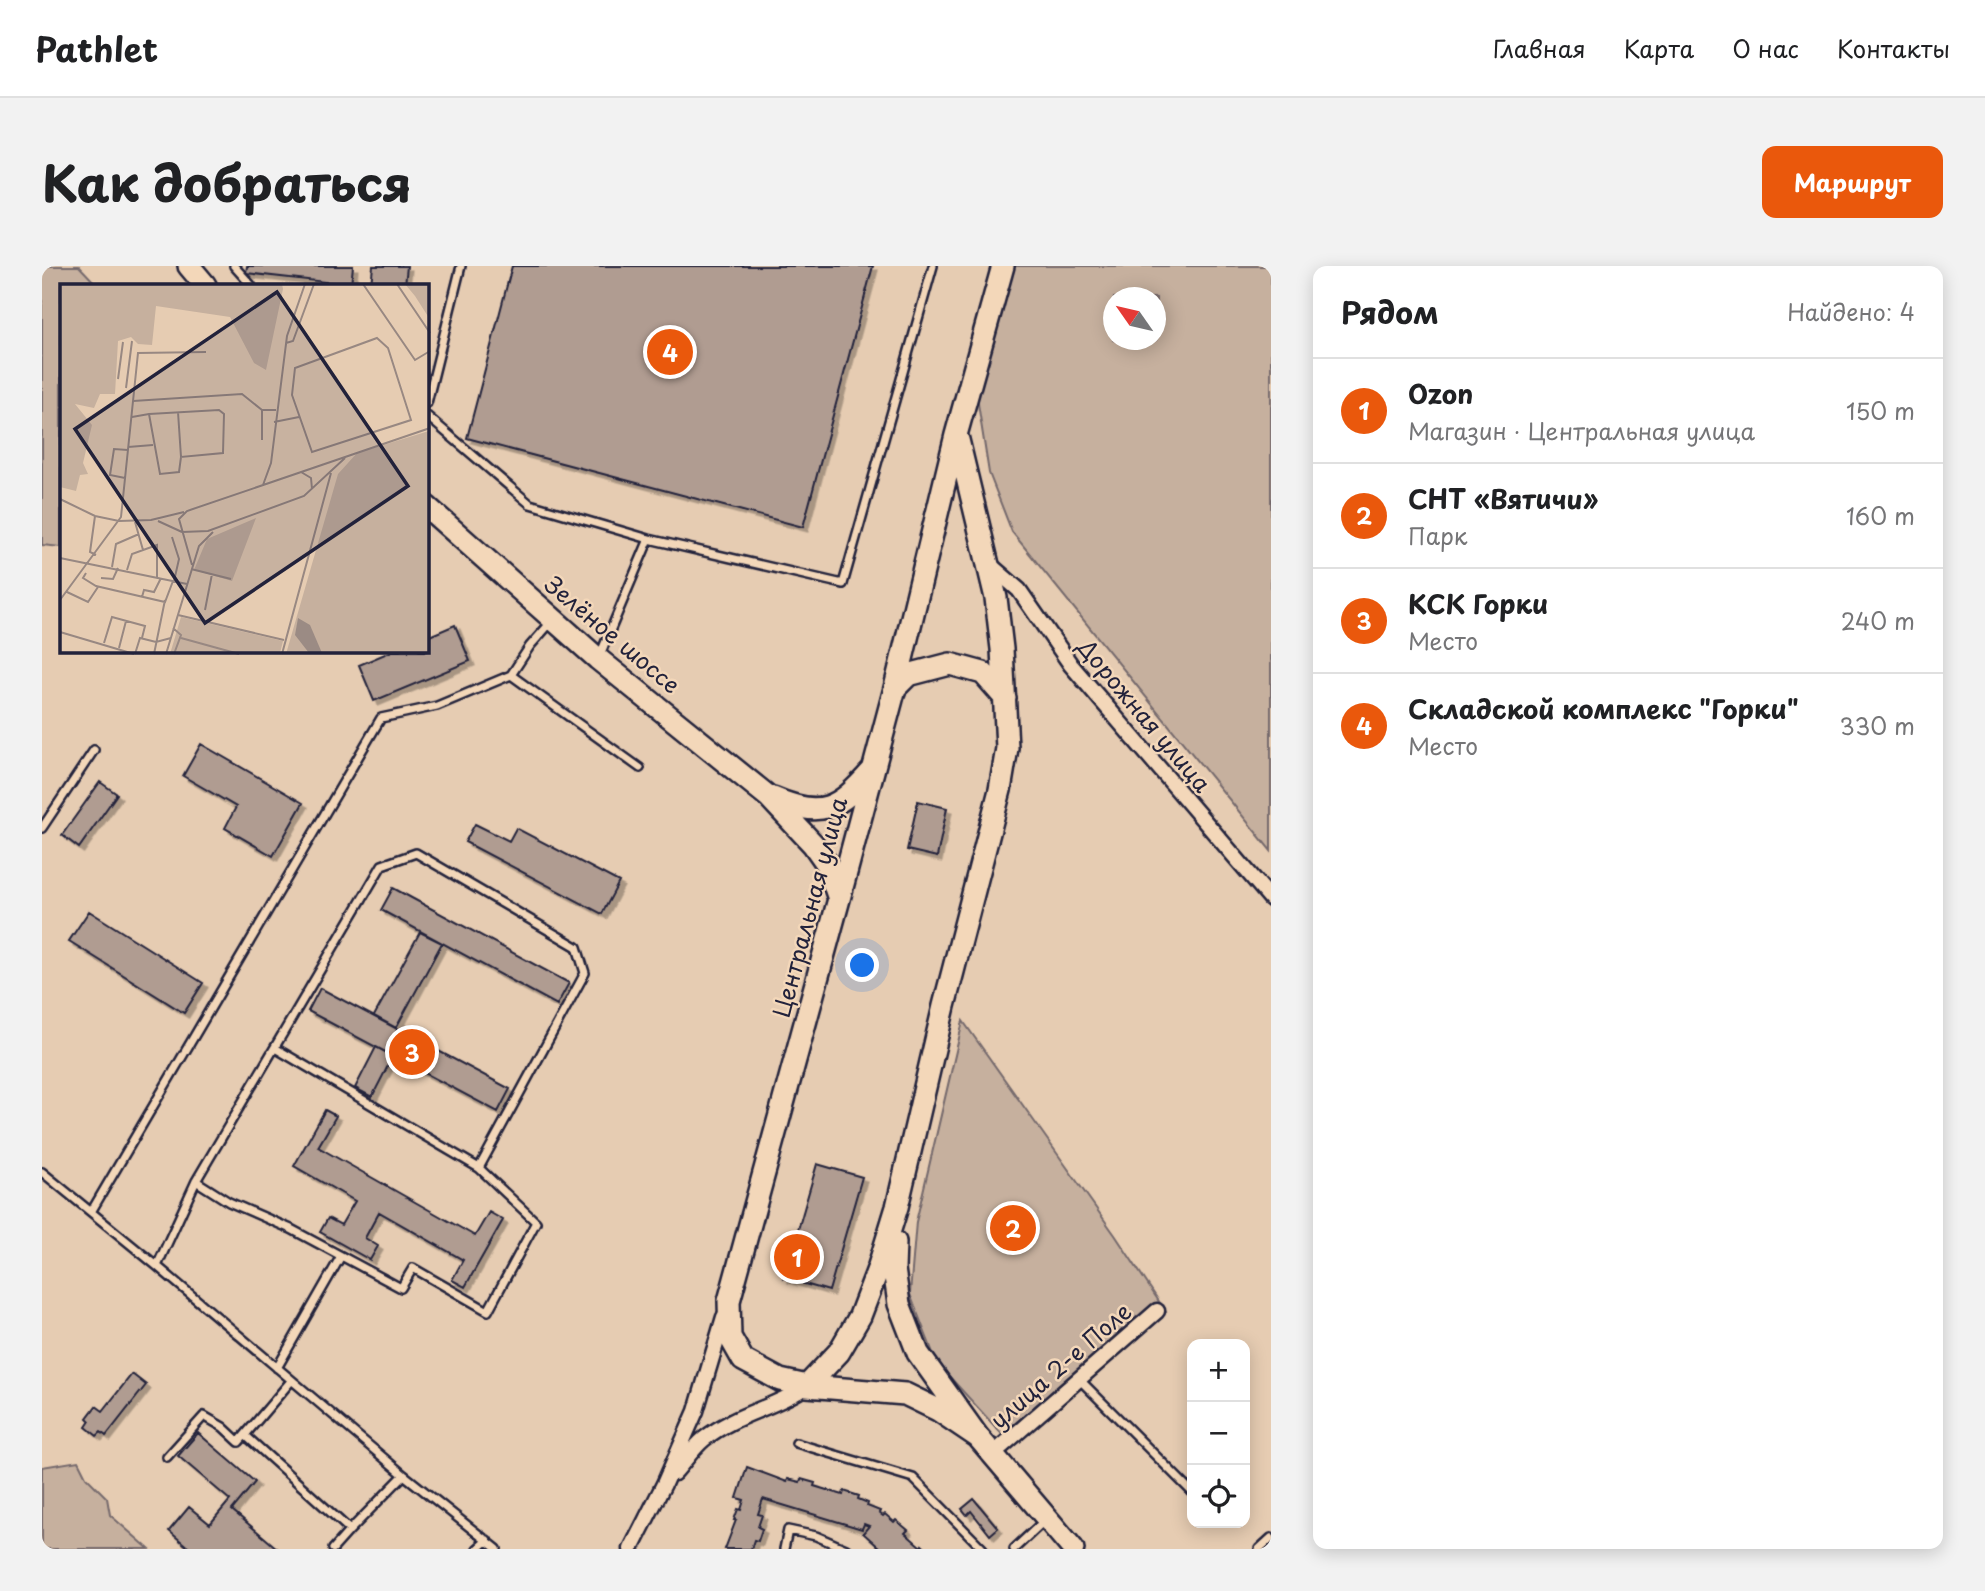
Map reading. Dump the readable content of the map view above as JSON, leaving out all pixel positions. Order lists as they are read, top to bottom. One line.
{"streets":{"main road":["Зелёное шоссе","Центральная улица"],"street":["Дорожная улица","улица 2-е Поле"]},"north":"top left","page":{"header":"Pathlet","nav":["Главная","Карта","О нас","Контакты"],"title":"Как добраться","buttons":"Маршрут","heading":["Рядом","Найдено: 4"],"pins":["4","3","2","1"],"list":[{"mark":"1","name":"Ozon","note":"Магазин · Центральная улица","value":"150 m"},{"mark":"2","name":"СНТ «Вятичи»","note":"Парк","value":"160 m"},{"mark":"3","name":"КСК Горки","note":"Место","value":"240 m"},{"mark":"4","name":"Складской комплекс \"Горки\"","note":"Место","value":"330 m"}],"map_buttons":["+","−"]}}
